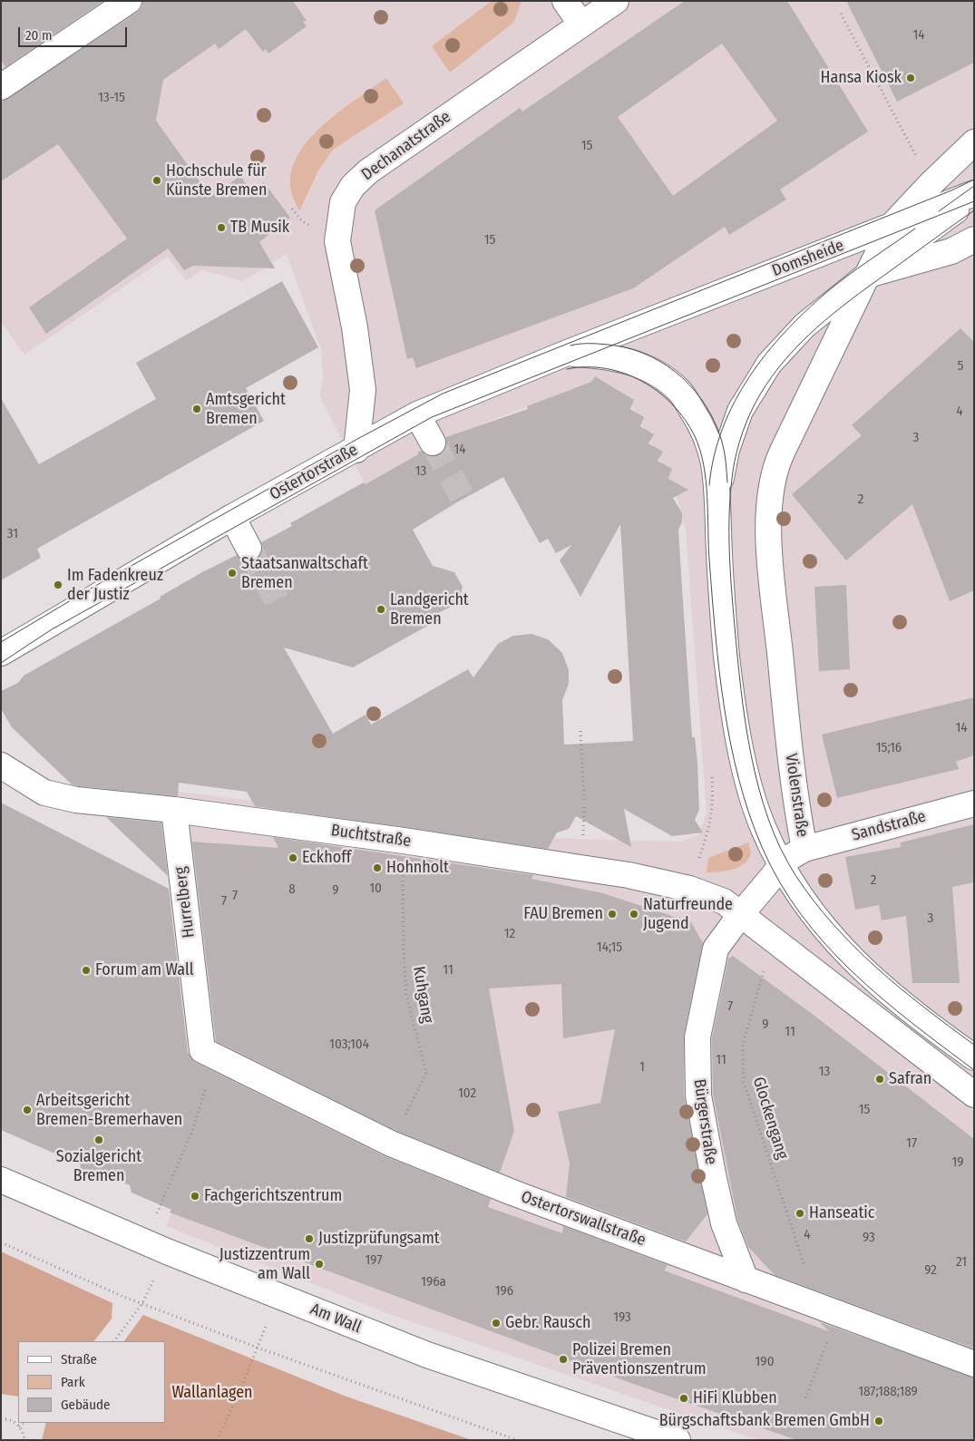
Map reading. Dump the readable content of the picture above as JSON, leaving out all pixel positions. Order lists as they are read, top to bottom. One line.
{"streets":{"street":["Dechanatstraße","Domsheide","Ostertorstraße","Violenstraße","Sandstraße","Buchtstraße","Hurrelberg","Bürgerstraße","Ostertorswallstraße","Am Wall"],"path":["Kuhgang","Glockengang"]},"crossings":[["Dechanatstraße","Ostertorstraße"],["Domsheide","Ostertorstraße"],["Domsheide","Violenstraße"],["Violenstraße","Sandstraße"],["Violenstraße","Buchtstraße"],["Violenstraße","Bürgerstraße"],["Buchtstraße","Hurrelberg"],["Buchtstraße","Kuhgang"],["Buchtstraße","Bürgerstraße"],["Hurrelberg","Ostertorswallstraße"],["Kuhgang","Ostertorswallstraße"],["Glockengang","Ostertorswallstraße"],["Bürgerstraße","Ostertorswallstraße"]],"parks":["Wallanlagen"],"places":["Hansa Kiosk","Hochschule für Künste Bremen","TB Musik","Amtsgericht Bremen","Staatsanwaltschaft Bremen","Im Fadenkreuz der Justiz","Landgericht Bremen","Eckhoff","Hohnholt","FAU Bremen","Naturfreunde Jugend","Forum am Wall","Safran","Arbeitsgericht Bremen-Bremerhaven","Sozialgericht Bremen","Fachgerichtszentrum","Hanseatic","Justizprüfungsamt","Justizzentrum am Wall","Gebr. Rausch","Polizei Bremen Präventionszentrum","HiFi Klubben","Bürgschaftsbank Bremen GmbH"],"house_numbers":["14","13-15","15","15","5","4","3","14","13","2","31","14","15;16","2","10","8","9","7","7","3","12","14;15","11","7","9","11","103;104","11","1","13","102","15","17","19","4","93","197","21","92","196a","196","193","190","187;188;189"],"legend":["Straße","Park","Gebäude"],"scale_bar":"20 m"}
